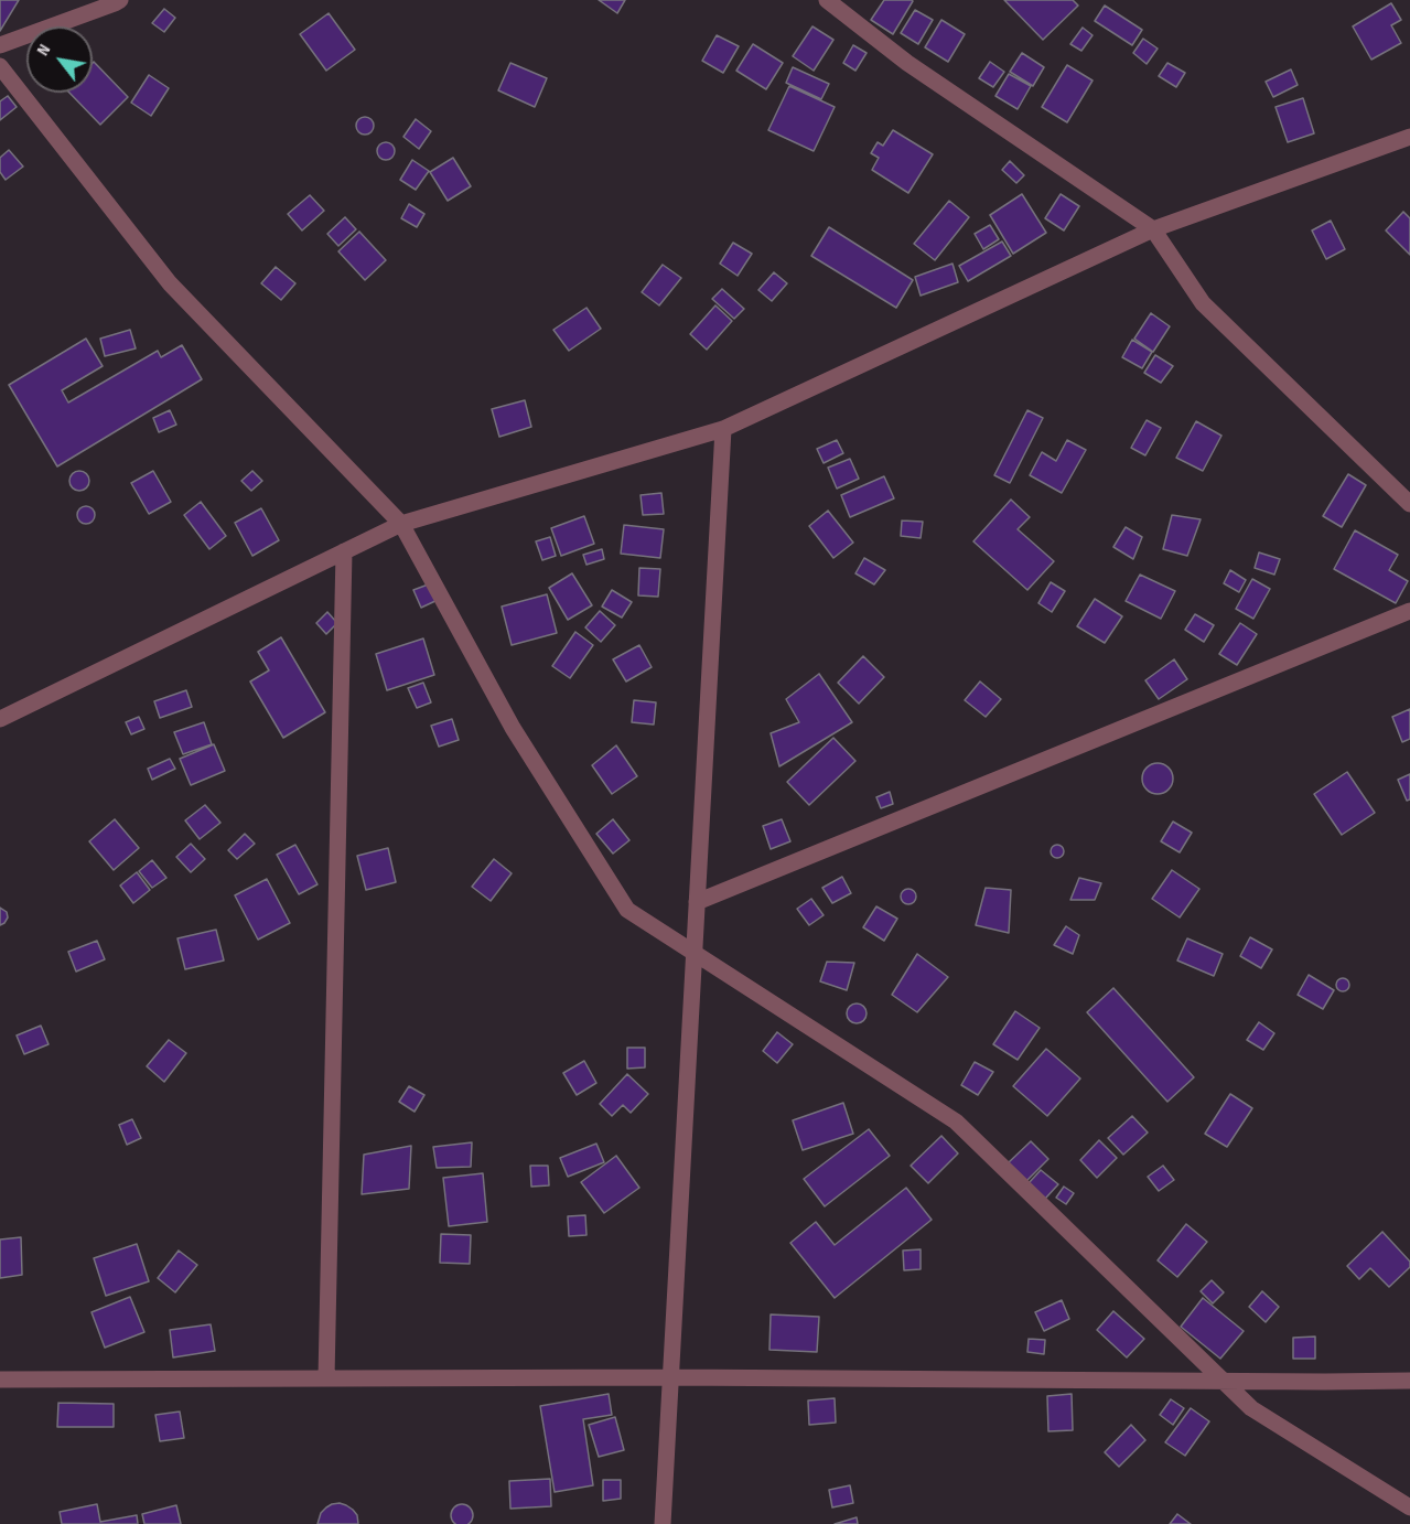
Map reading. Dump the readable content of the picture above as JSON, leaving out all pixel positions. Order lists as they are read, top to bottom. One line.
{"north":"top left"}
